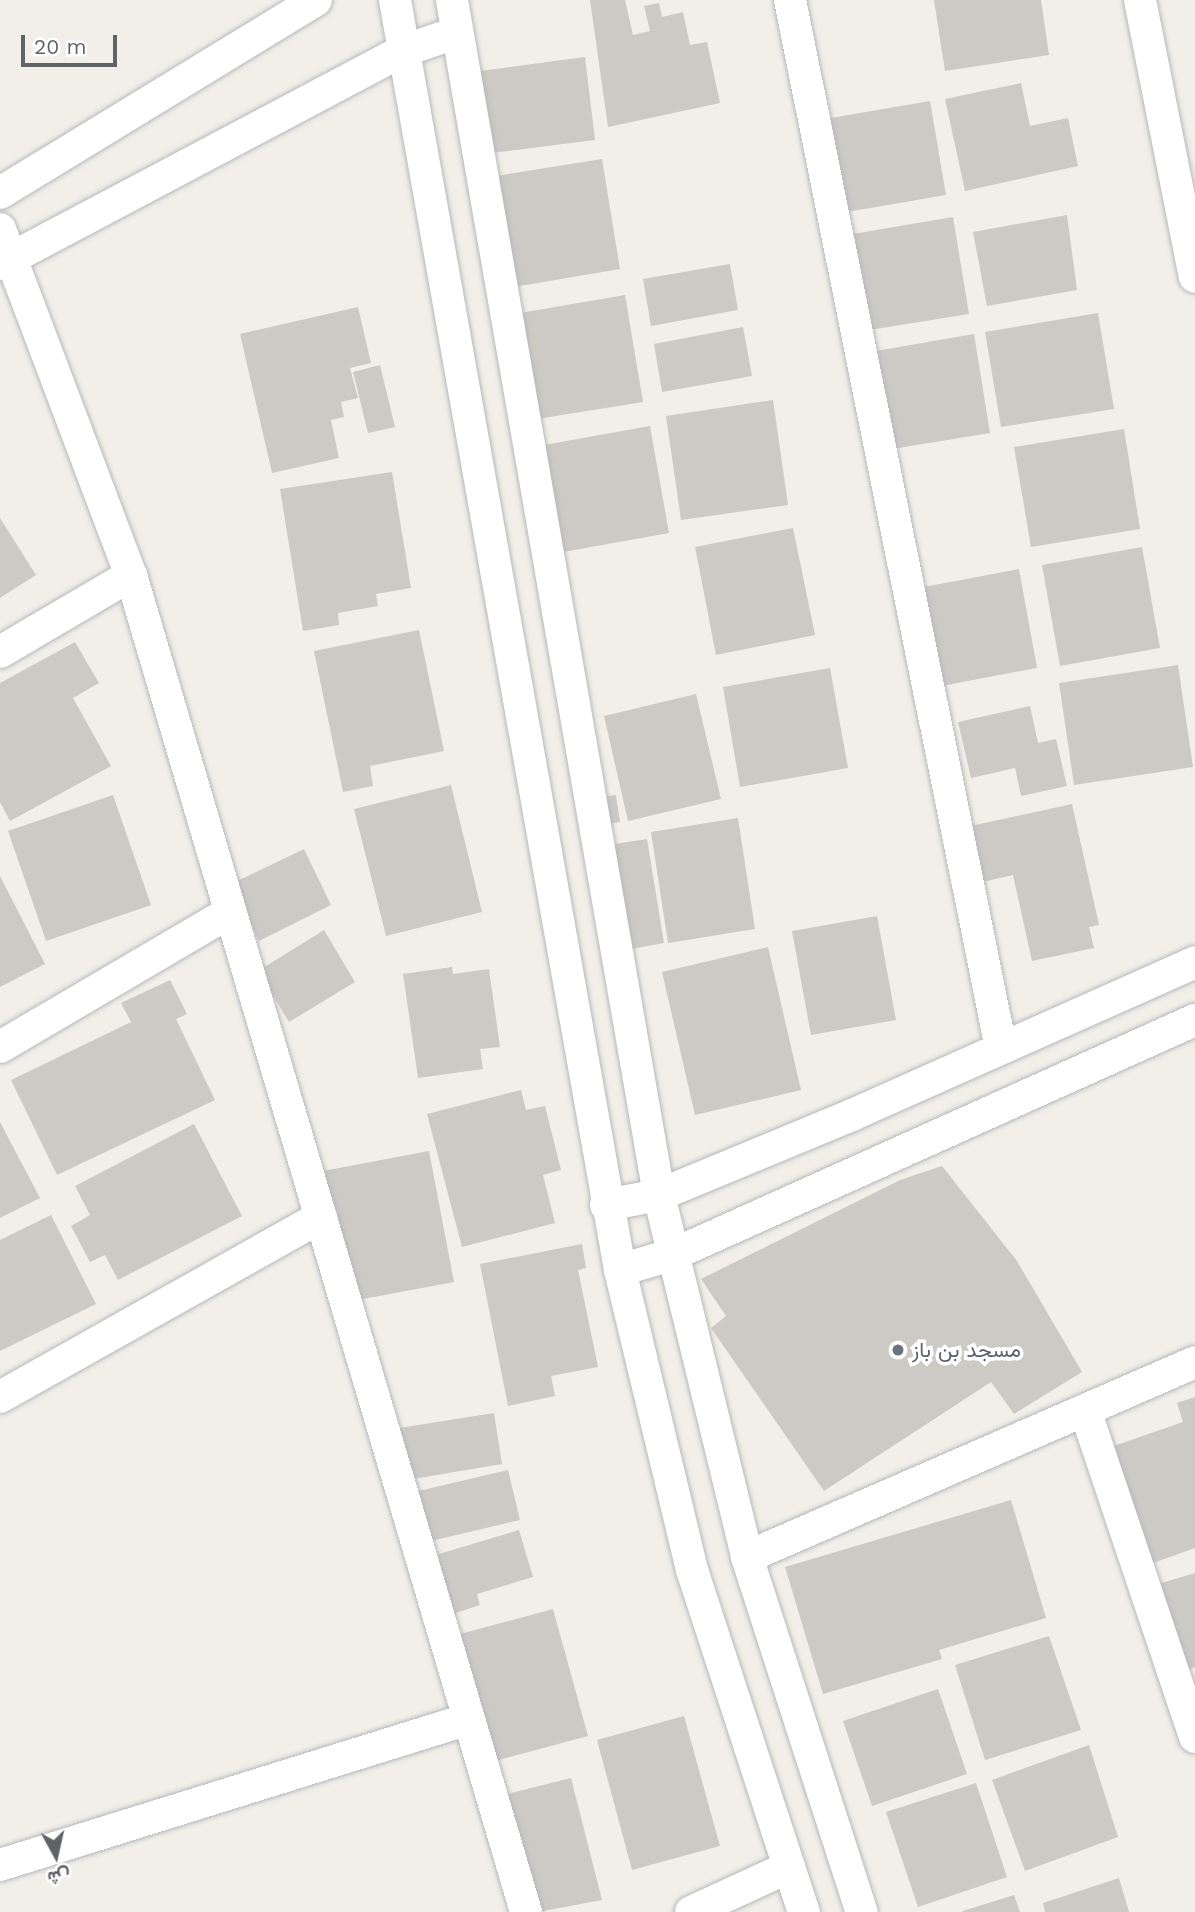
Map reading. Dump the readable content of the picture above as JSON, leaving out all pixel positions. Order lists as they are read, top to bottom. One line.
{"places":["مسجد بن باز"],"scale_bar":"20 m","north":"bottom"}
